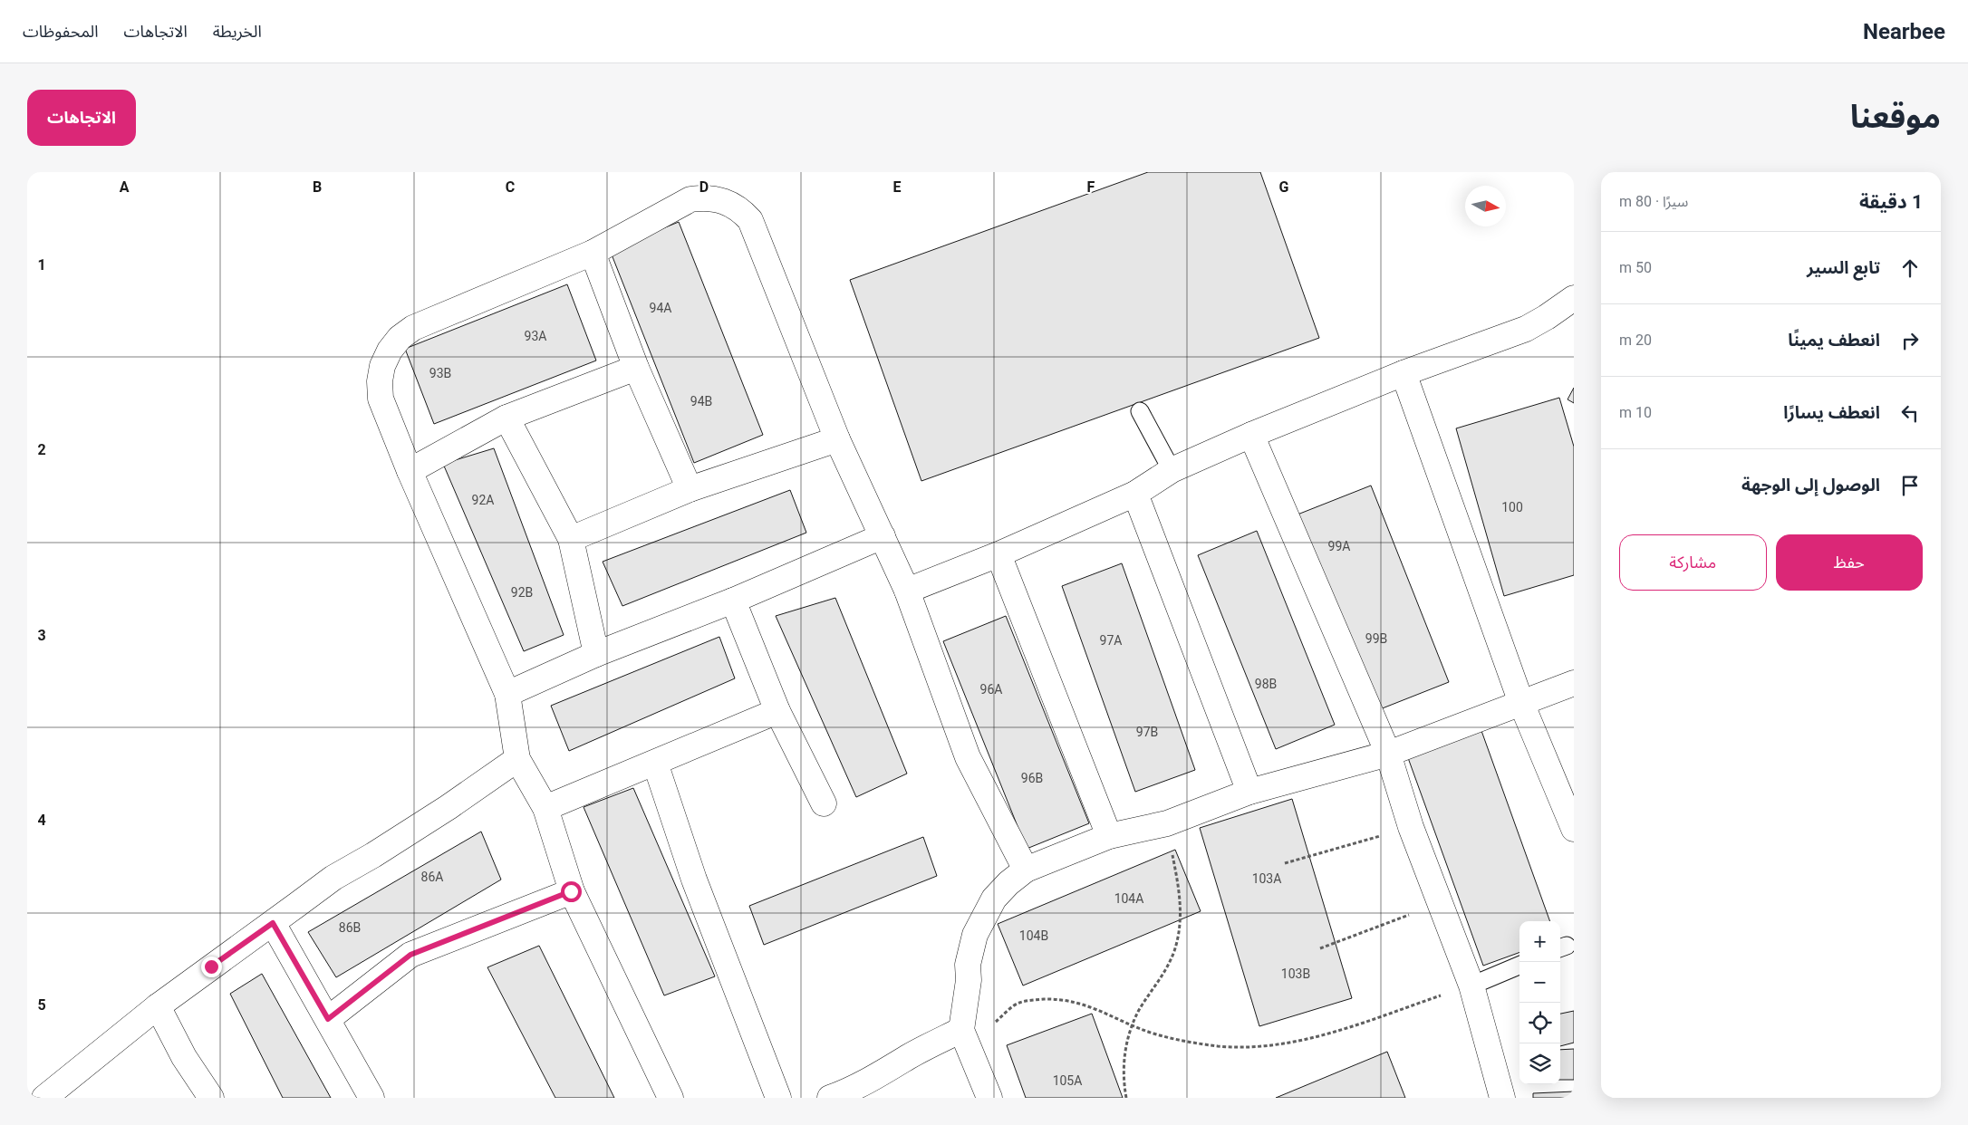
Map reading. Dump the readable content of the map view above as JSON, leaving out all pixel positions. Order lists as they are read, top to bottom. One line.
{"house_numbers":["94A","93A","93B","94B","92A","100","99A","92B","99B","97A","98B","96A","97B","96B","86A","103A","104A","86B","104B","103B","105A"],"north":"right","page":{"header":"Nearbee","nav":["الخريطة","الاتجاهات","المحفوظات"],"title":"موقعنا","buttons":["الاتجاهات",["حفظ","مشاركة"]],"heading":["1 دقيقة","سيرًا · 80 m"],"list":[["تابع السير","50 m"],["انعطف يمينًا","20 m"],["انعطف يسارًا","10 m"],"الوصول إلى الوجهة"],"map_buttons":["+","−"]},"grid":{"columns":["A","B","C","D","E","F","G"],"rows":["1","2","3","4","5"]}}
